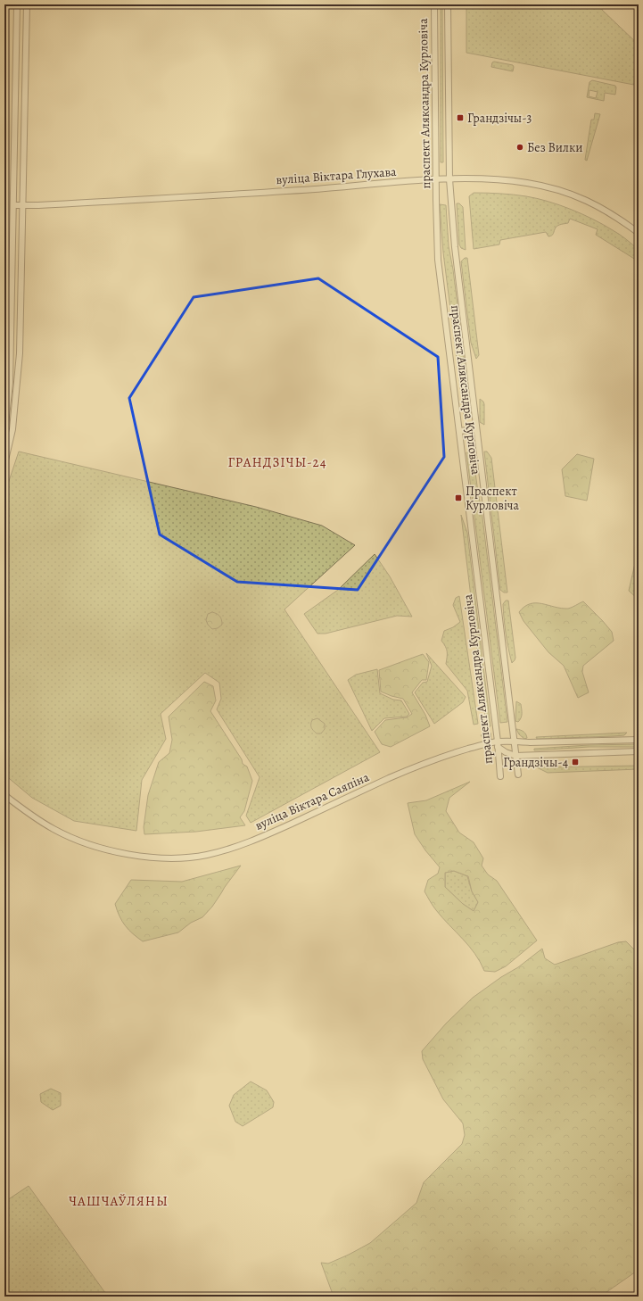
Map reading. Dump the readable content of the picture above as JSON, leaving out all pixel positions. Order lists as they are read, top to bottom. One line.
{"streets":{"street":["праспект Аляксандра Курловіча","вуліца Віктара Глухава","вуліца Віктара Саяпіна"]},"crossings":[["праспект Аляксандра Курловіча","вуліца Віктара Глухава"],["праспект Аляксандра Курловіча","вуліца Віктара Саяпіна"]],"districts":["ГРАНДЗІЧЫ-24","ЧАШЧАЎЛЯНЫ"],"places":{"transit":["Грандзічы-3","Праспект Курловіча","Грандзічы-4"],"other":["Без Вилки"]}}
